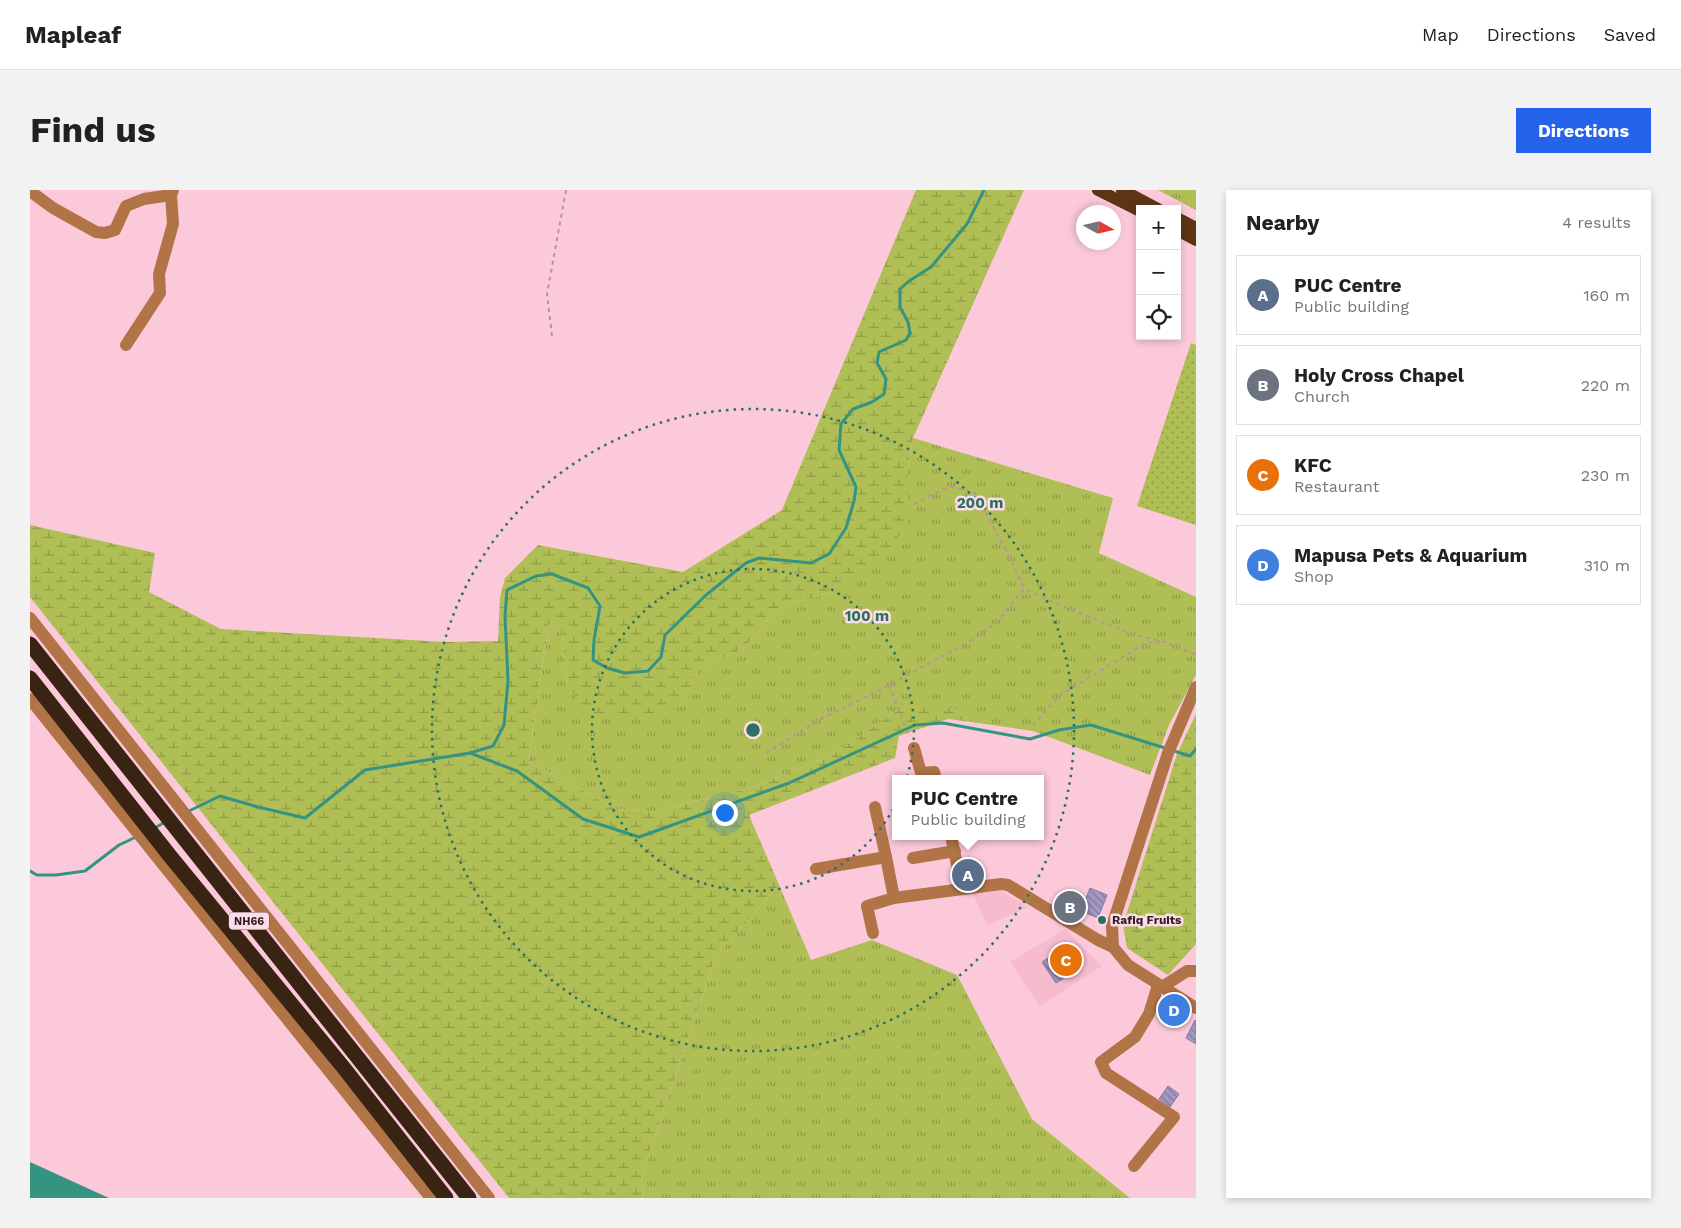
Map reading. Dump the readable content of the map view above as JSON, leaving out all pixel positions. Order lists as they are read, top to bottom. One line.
{"streets":{"highway":["NH66"]},"places":["Rafiq Fruits"],"north":"right","page":{"header":"Mapleaf","nav":["Map","Directions","Saved"],"buttons":"Directions","title":"Find us","heading":["Nearby","4 results"],"map_buttons":["+","−"],"list":[{"mark":"A","name":"PUC Centre","note":"Public building","value":"160 m"},{"mark":"B","name":"Holy Cross Chapel","note":"Church","value":"220 m"},{"mark":"C","name":"KFC","note":"Restaurant","value":"230 m"},{"mark":"D","name":"Mapusa Pets & Aquarium","note":"Shop","value":"310 m"}],"popup":["PUC Centre","Public building"],"pins":["A","B","C","D"]},"rings":["200 m","100 m"]}
